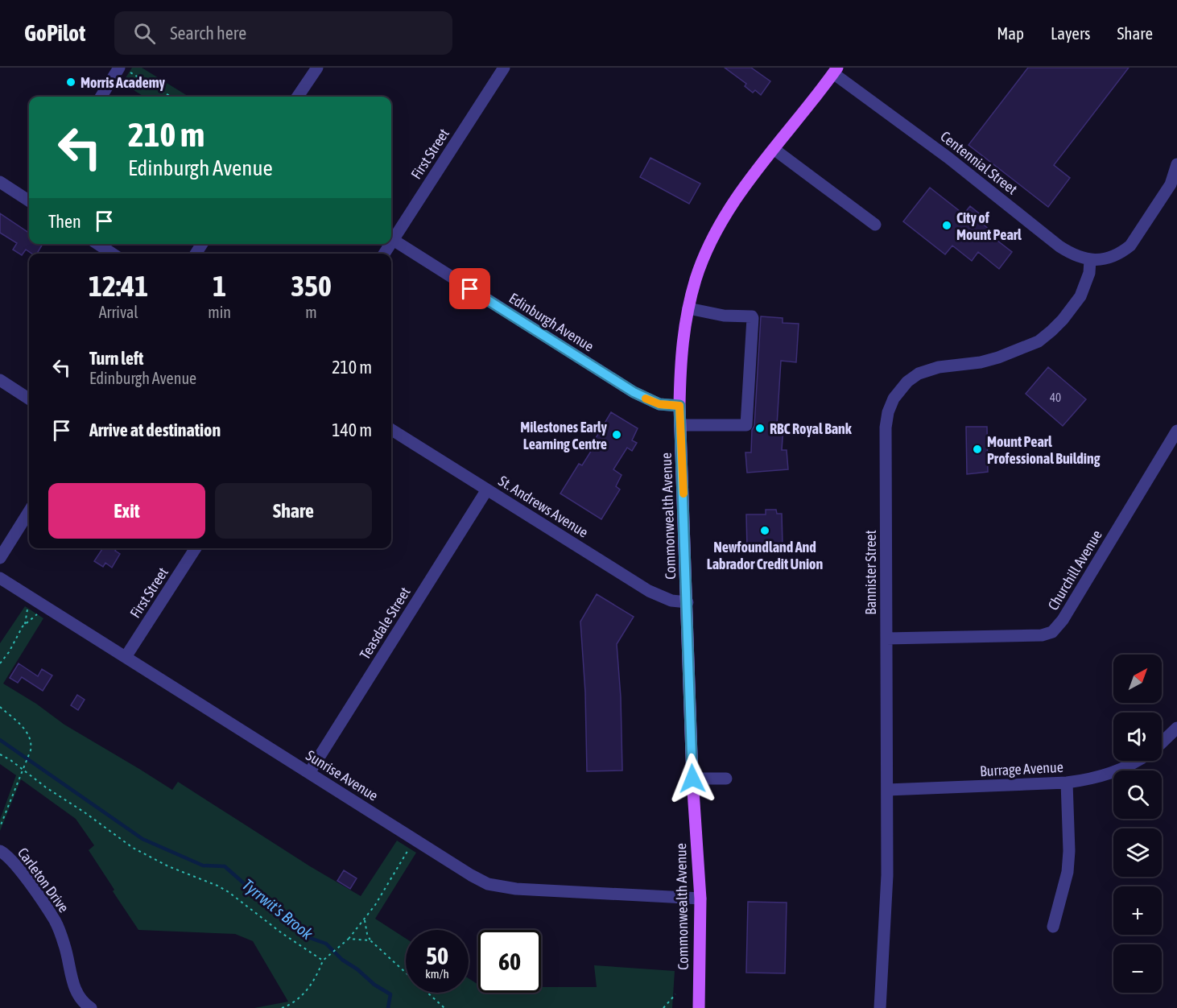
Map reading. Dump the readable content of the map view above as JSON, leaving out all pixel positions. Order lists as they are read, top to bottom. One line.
{"streets":{"main road":["Commonwealth Avenue"],"street":["First Street","Centennial Street","Edinburgh Avenue","St. Andrews Avenue","Churchill Avenue","Bannister Street","Teasdale Street","Burrage Avenue","Sunrise Avenue","Carleton Drive"]},"crossings":[["First Street","Sunrise Avenue"],["Centennial Street","Commonwealth Avenue"],["Centennial Street","Bannister Street"],["Edinburgh Avenue","Commonwealth Avenue"],["St. Andrews Avenue","Commonwealth Avenue"],["St. Andrews Avenue","Teasdale Street"],["Commonwealth Avenue","Sunrise Avenue"],["Churchill Avenue","Bannister Street"],["Bannister Street","Burrage Avenue"],["Teasdale Street","Sunrise Avenue"]],"water":["Tyrrwit's Brook"],"places":["Morris Academy","City of Mount Pearl","RBC Royal Bank","Milestones Early Learning Centre","Mount Pearl Professional Building","Newfoundland And Labrador Credit Union"],"house_numbers":["40"],"north":"top right","page":{"header":"GoPilot","search":"Search here","nav":["Map","Layers","Share"],"turn":["210 m","Edinburgh Avenue"],"then":"Then","eta":["12:41","Arrival","1","min","350","m"],"list":[{"name":"Turn left","note":"Edinburgh Avenue","value":"210 m"},{"name":"Arrive at destination","value":"140 m"}],"buttons":["Exit","Share"],"map_buttons":["+","−"],"speed":"50 km/h","limit":"60"}}
